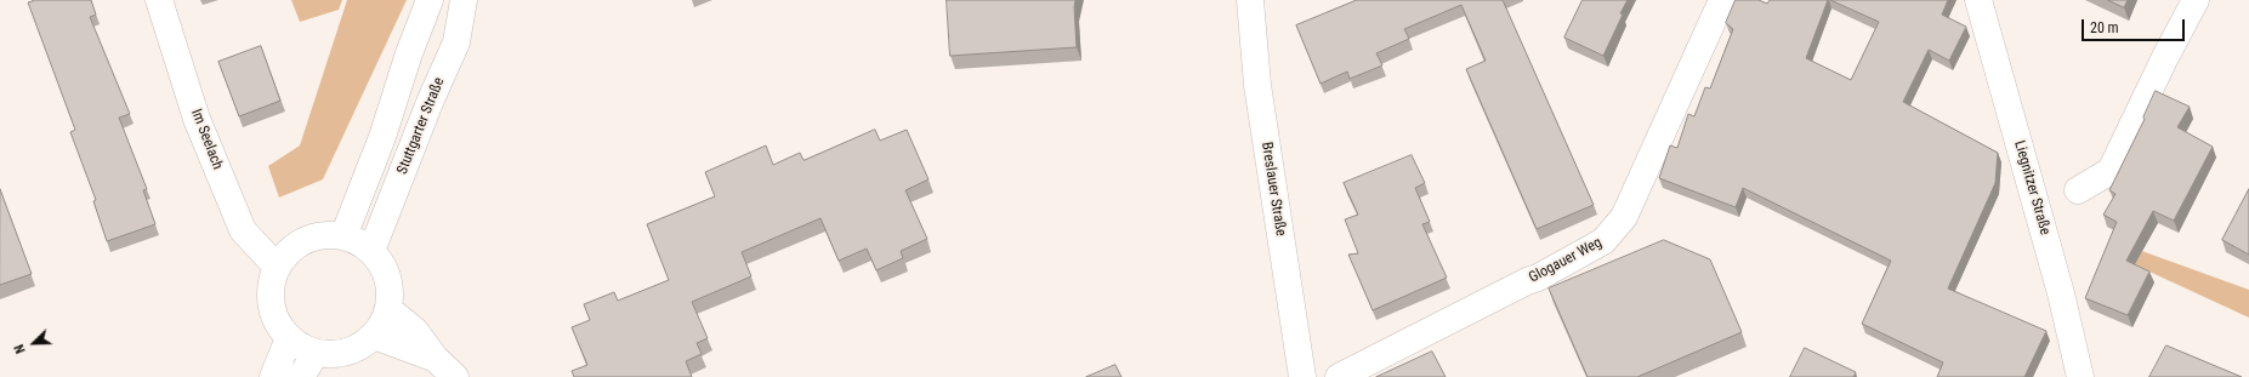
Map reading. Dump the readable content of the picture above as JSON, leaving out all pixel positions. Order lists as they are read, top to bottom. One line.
{"streets":{"street":["Stuttgarter Straße","Im Seelach","Liegnitzer Straße","Breslauer Straße","Glogauer Weg"]},"crossings":[["Stuttgarter Straße","Im Seelach"]],"scale_bar":"20 m","north":"bottom left"}
